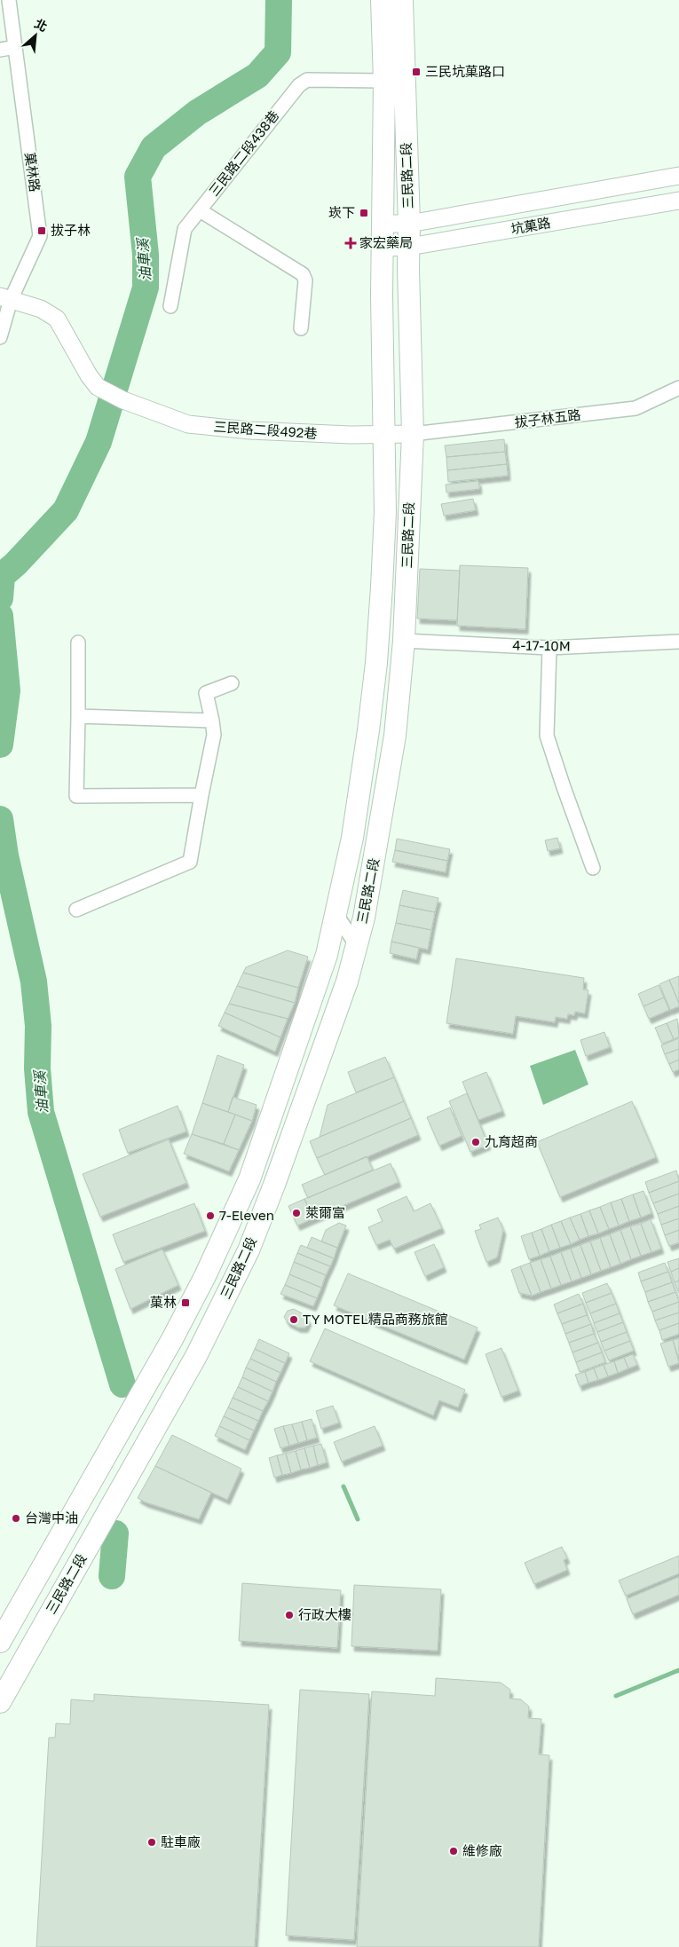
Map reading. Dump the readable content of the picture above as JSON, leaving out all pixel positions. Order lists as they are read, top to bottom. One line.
{"streets":{"main road":["三民路二段"],"street":["三民路二段438巷","菓林路","坑菓路","拔子林五路","三民路二段492巷","4-17-10M"]},"crossings":[["三民路二段438巷","三民路二段"],["菓林路","三民路二段492巷"],["三民路二段","坑菓路"],["三民路二段","拔子林五路"],["三民路二段","三民路二段492巷"],["三民路二段","4-17-10M"],["拔子林五路","三民路二段492巷"]],"water":["油車溪"],"places":{"transit":["三民坑菓路口","崁下","拔子林","菓林"],"health":["家宏藥局"],"other":["九育超商","萊爾富","7-Eleven","TY MOTEL精品商務旅館","台灣中油","行政大樓","駐車廠","維修廠"]},"north":"top right"}
